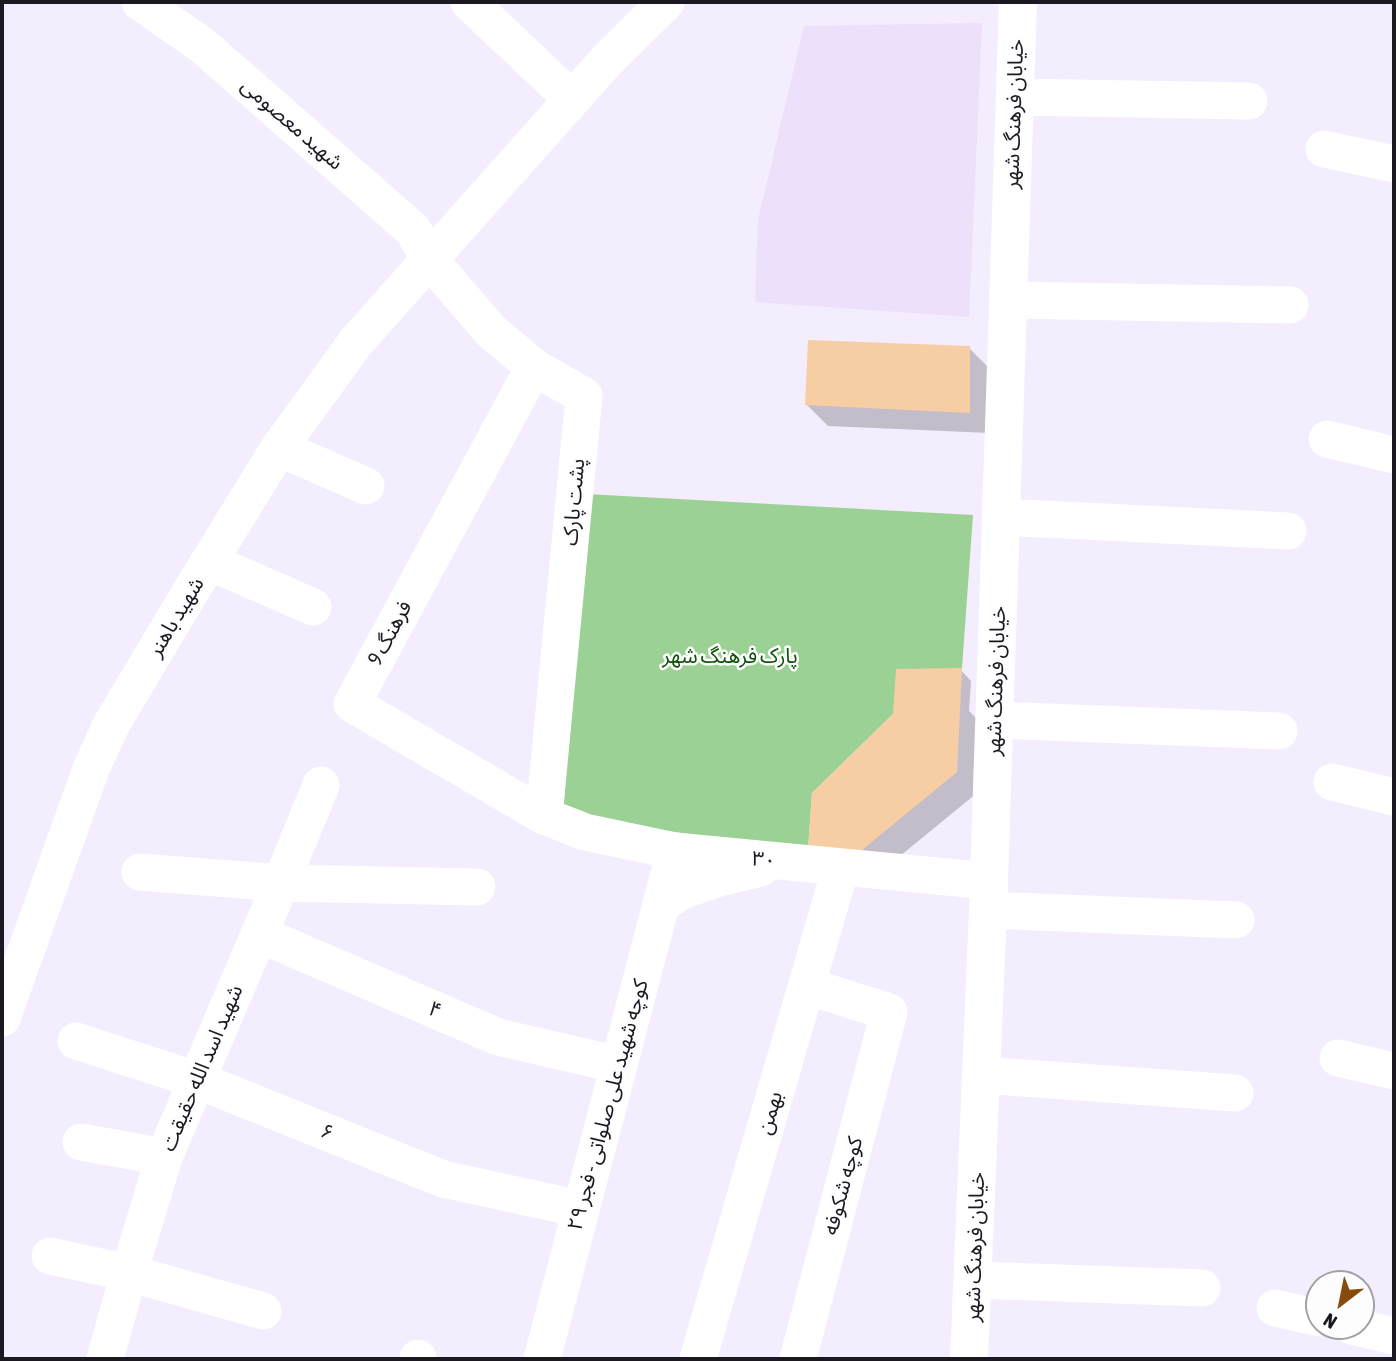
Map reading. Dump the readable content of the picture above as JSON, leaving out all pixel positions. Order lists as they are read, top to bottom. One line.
{"streets":{"main road":["خیابان فرهنگ شهر"],"street":["شهید معصومی","پشت پارک","شهید باهنر","فرهنگ 9","۳۰","۴","شهید اسد الله حقیقت","کوچه شهید علی صلواتی - فجر ۲۹","بهمن","۶","کوچه شکوفه"]},"crossings":[["خیابان فرهنگ شهر","۳۰"],["شهید معصومی","پشت پارک"],["شهید معصومی","شهید باهنر"],["پشت پارک","شهید باهنر"],["پشت پارک","فرهنگ 9"],["پشت پارک","۳۰"],["فرهنگ 9","۳۰"],["۳۰","کوچه شهید علی صلواتی - فجر ۲۹"],["۳۰","بهمن"],["۴","شهید اسد الله حقیقت"],["۴","کوچه شهید علی صلواتی - فجر ۲۹"],["شهید اسد الله حقیقت","۶"],["کوچه شهید علی صلواتی - فجر ۲۹","۶"],["بهمن","کوچه شکوفه"]],"parks":["پارک فرهنگ شهر"],"north":"bottom left"}
